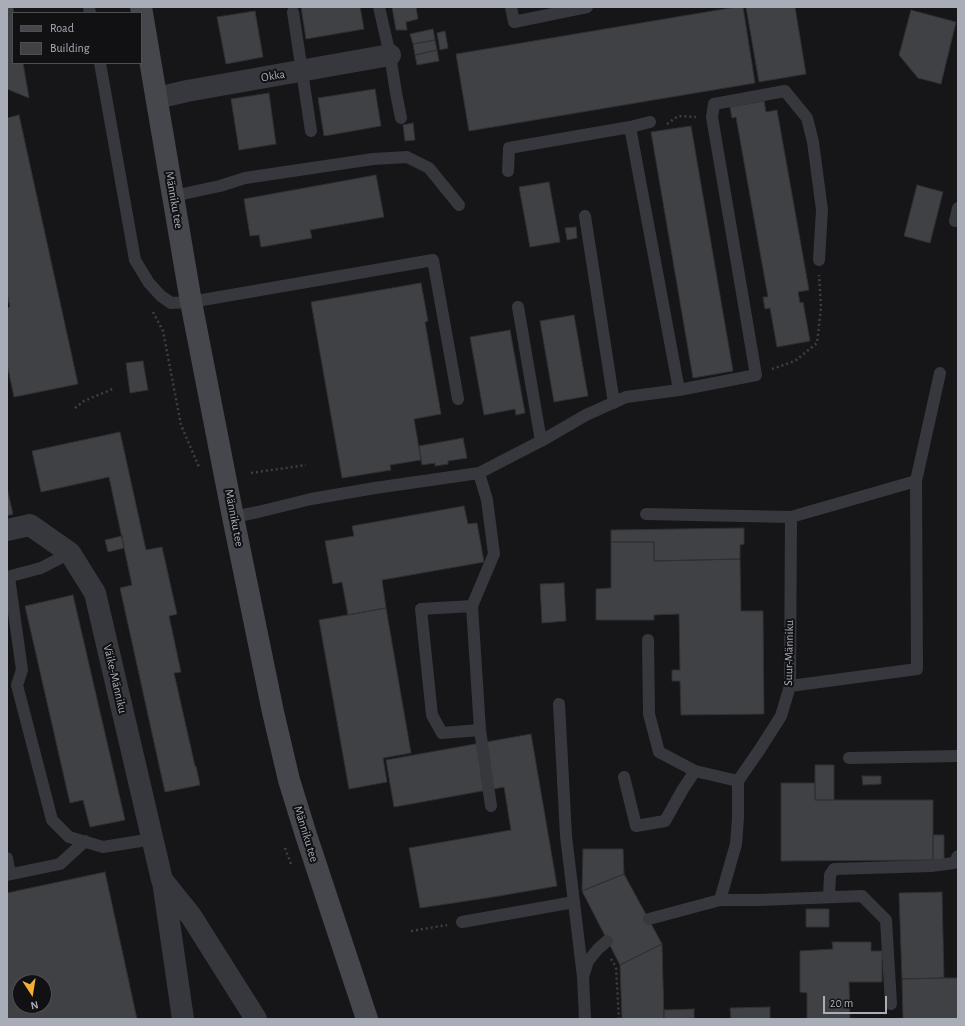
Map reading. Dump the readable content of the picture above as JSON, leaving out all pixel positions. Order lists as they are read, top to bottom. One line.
{"streets":{"street":["Okka","Männiku tee","Väike-Männiku"],"lane":["Suur-Männiku"]},"crossings":[["Okka","Männiku tee"]],"legend":["Road","Building"],"scale_bar":"20 m","north":"bottom"}
